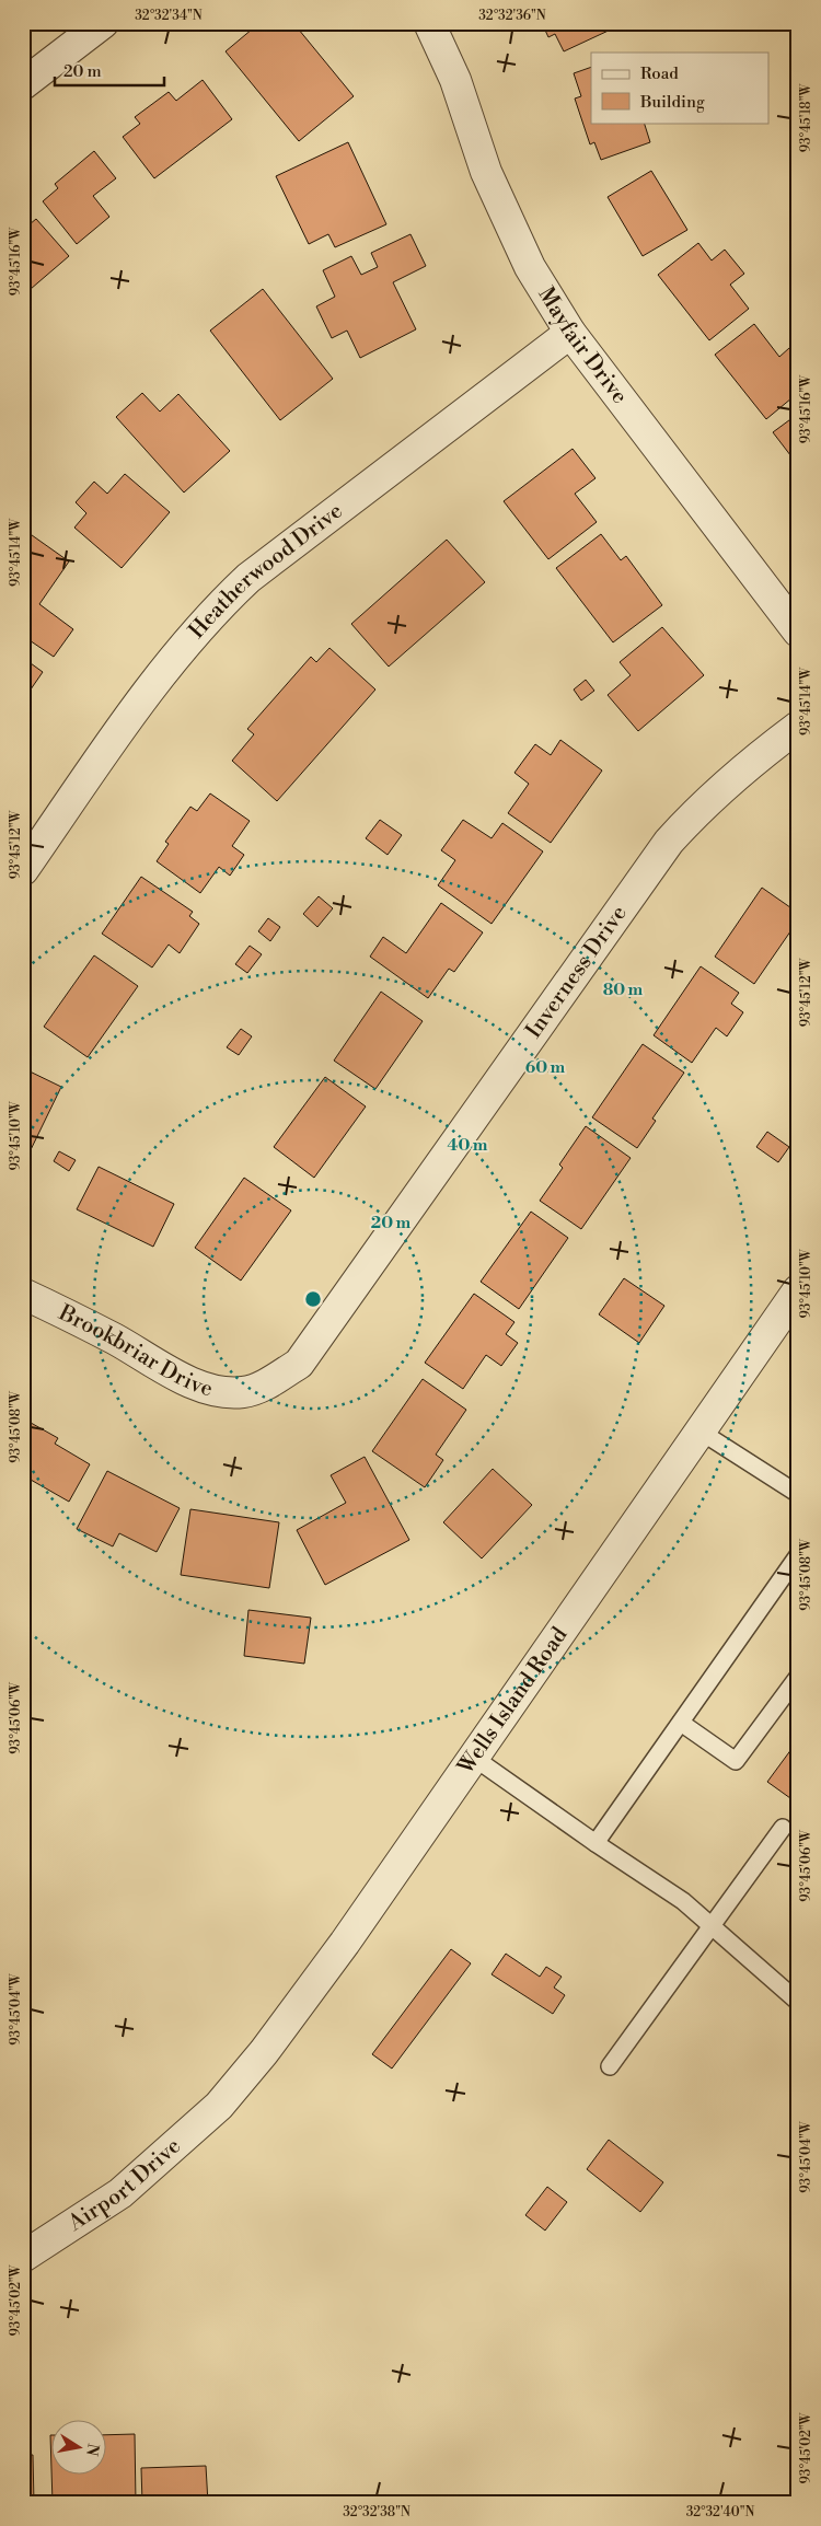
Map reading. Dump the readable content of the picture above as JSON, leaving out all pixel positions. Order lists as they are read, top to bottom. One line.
{"streets":{"street":["Mayfair Drive","Heatherwood Drive","Inverness Drive","Brookbriar Drive","Wells Island Road","Airport Drive"]},"crossings":[["Mayfair Drive","Heatherwood Drive"],["Inverness Drive","Brookbriar Drive"],["Wells Island Road","Airport Drive"]],"legend":["Road","Building"],"scale_bar":"20 m","north":"right","coordinates":["32°32'34\"N","32°32'36\"N","93°45'18\"W","93°45'16\"W","93°45'14\"W","93°45'12\"W","93°45'10\"W","93°45'08\"W","93°45'06\"W","93°45'04\"W","93°45'02\"W","32°32'38\"N","32°32'40\"N"],"rings":["80 m","60 m","40 m","20 m"]}
